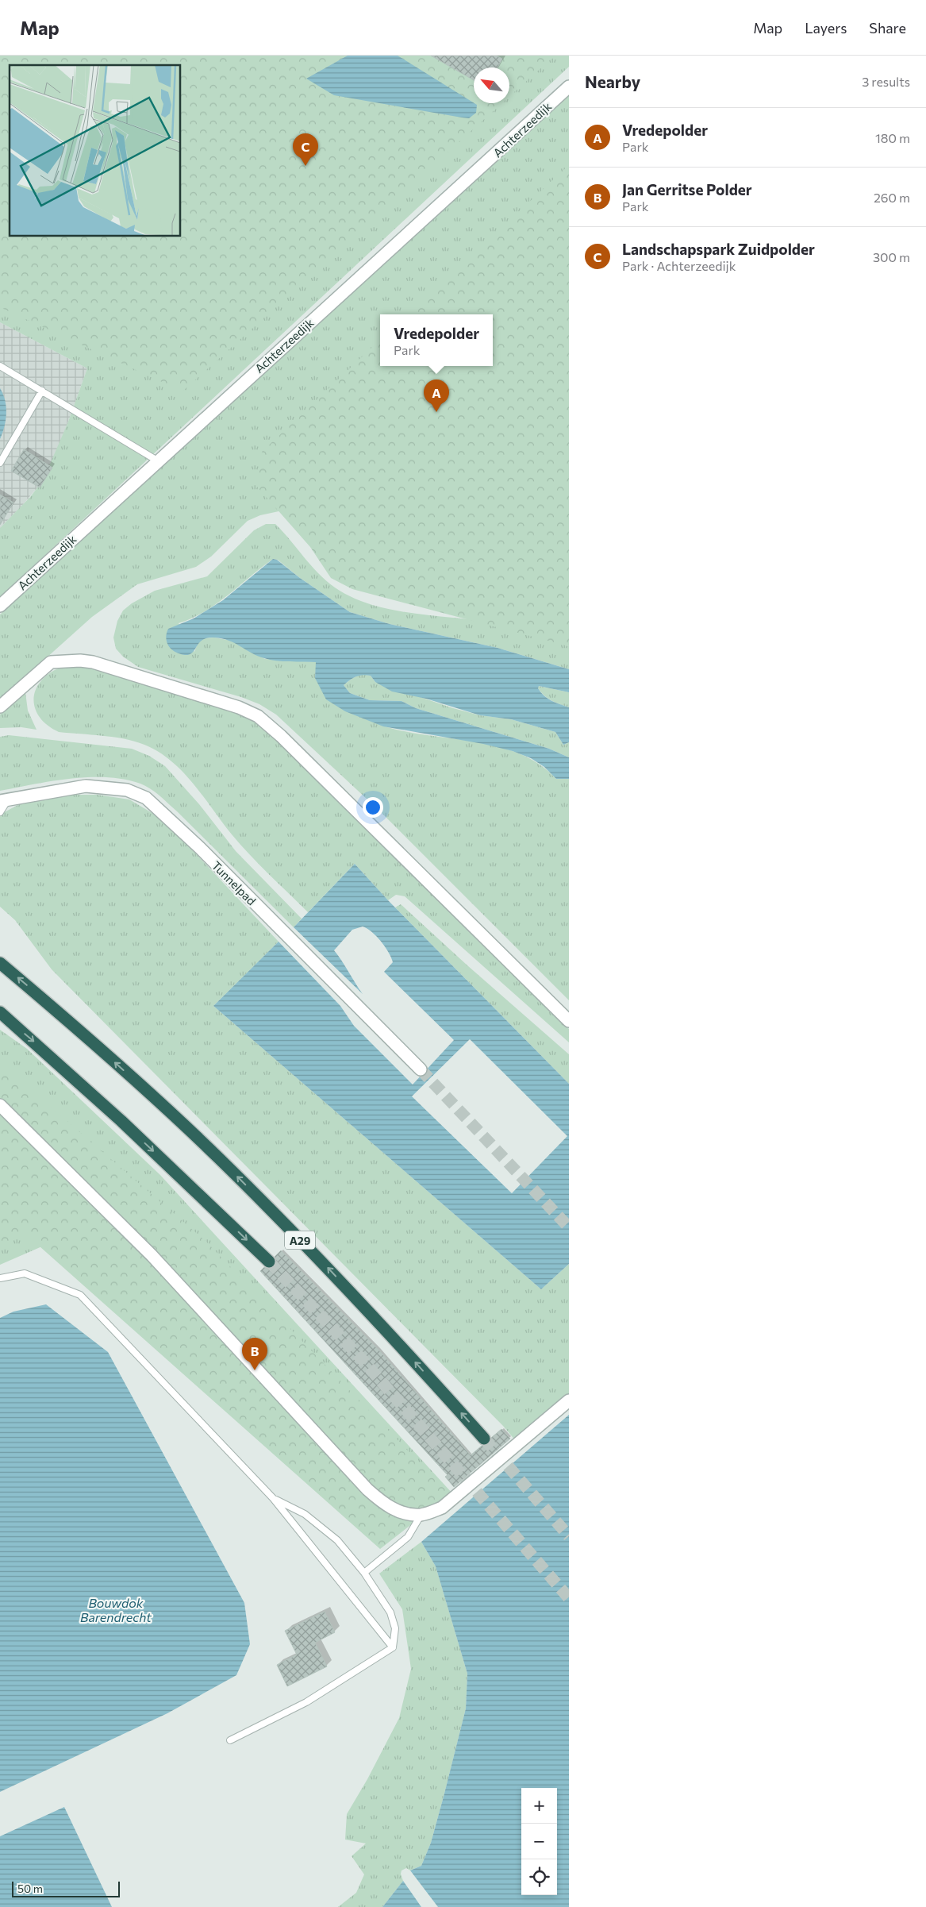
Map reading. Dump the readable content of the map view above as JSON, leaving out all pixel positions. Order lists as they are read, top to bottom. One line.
{"streets":{"highway":["A29"],"street":["Achterzeedijk","Tunnelpad"]},"water":["Bouwdok Barendrecht"],"scale_bar":"50 m","north":"top left","page":{"header":"Map","nav":["Map","Layers","Share"],"heading":["Nearby","3 results"],"list":[{"mark":"A","name":"Vredepolder","note":"Park","value":"180 m"},{"mark":"B","name":"Jan Gerritse Polder","note":"Park","value":"260 m"},{"mark":"C","name":"Landschapspark Zuidpolder","note":"Park · Achterzeedijk","value":"300 m"}],"pins":["C","A","B"],"popup":["Vredepolder","Park"],"map_buttons":["+","−"],"scale":"50 m"}}
